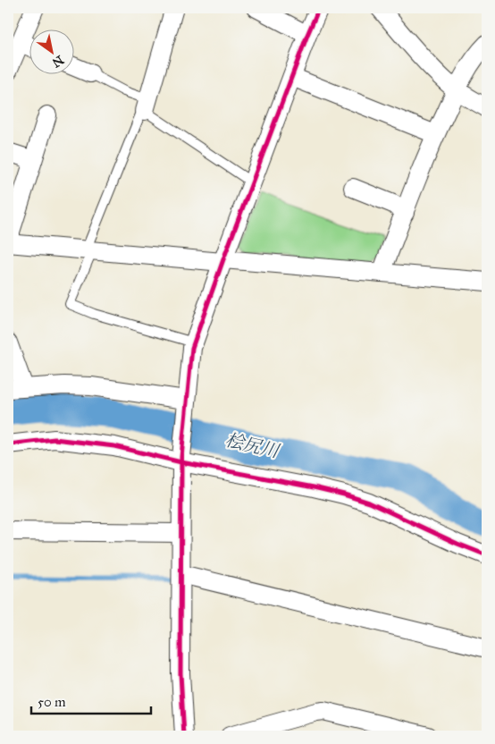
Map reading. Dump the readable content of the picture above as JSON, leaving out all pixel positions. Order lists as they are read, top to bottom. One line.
{"water":["桧尻川"],"scale_bar":"50 m","north":"bottom right"}
